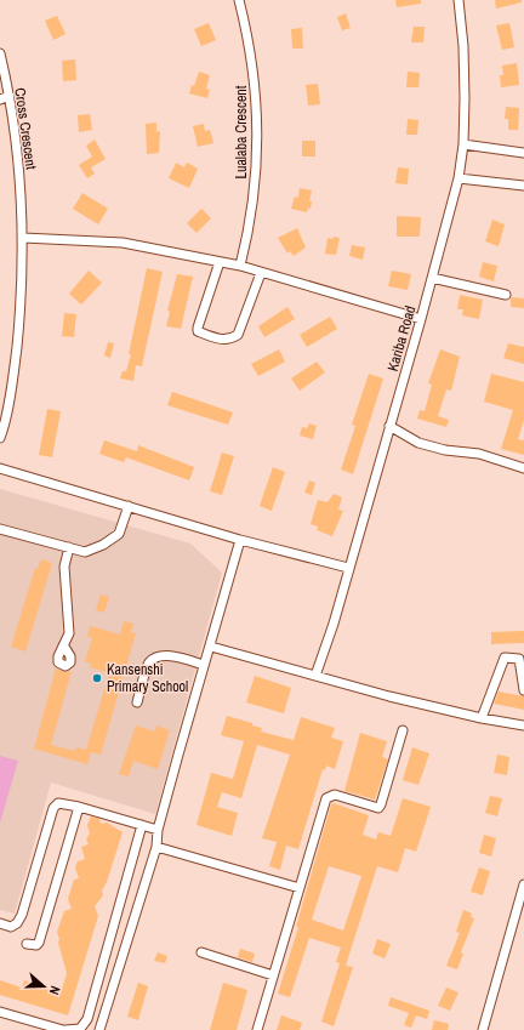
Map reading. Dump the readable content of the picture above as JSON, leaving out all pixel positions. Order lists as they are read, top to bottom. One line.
{"streets":{"street":["Cross Crescent","Lualaba Crescent","Kariba Road"]},"places":["Kansenshi Primary School"],"north":"right"}
